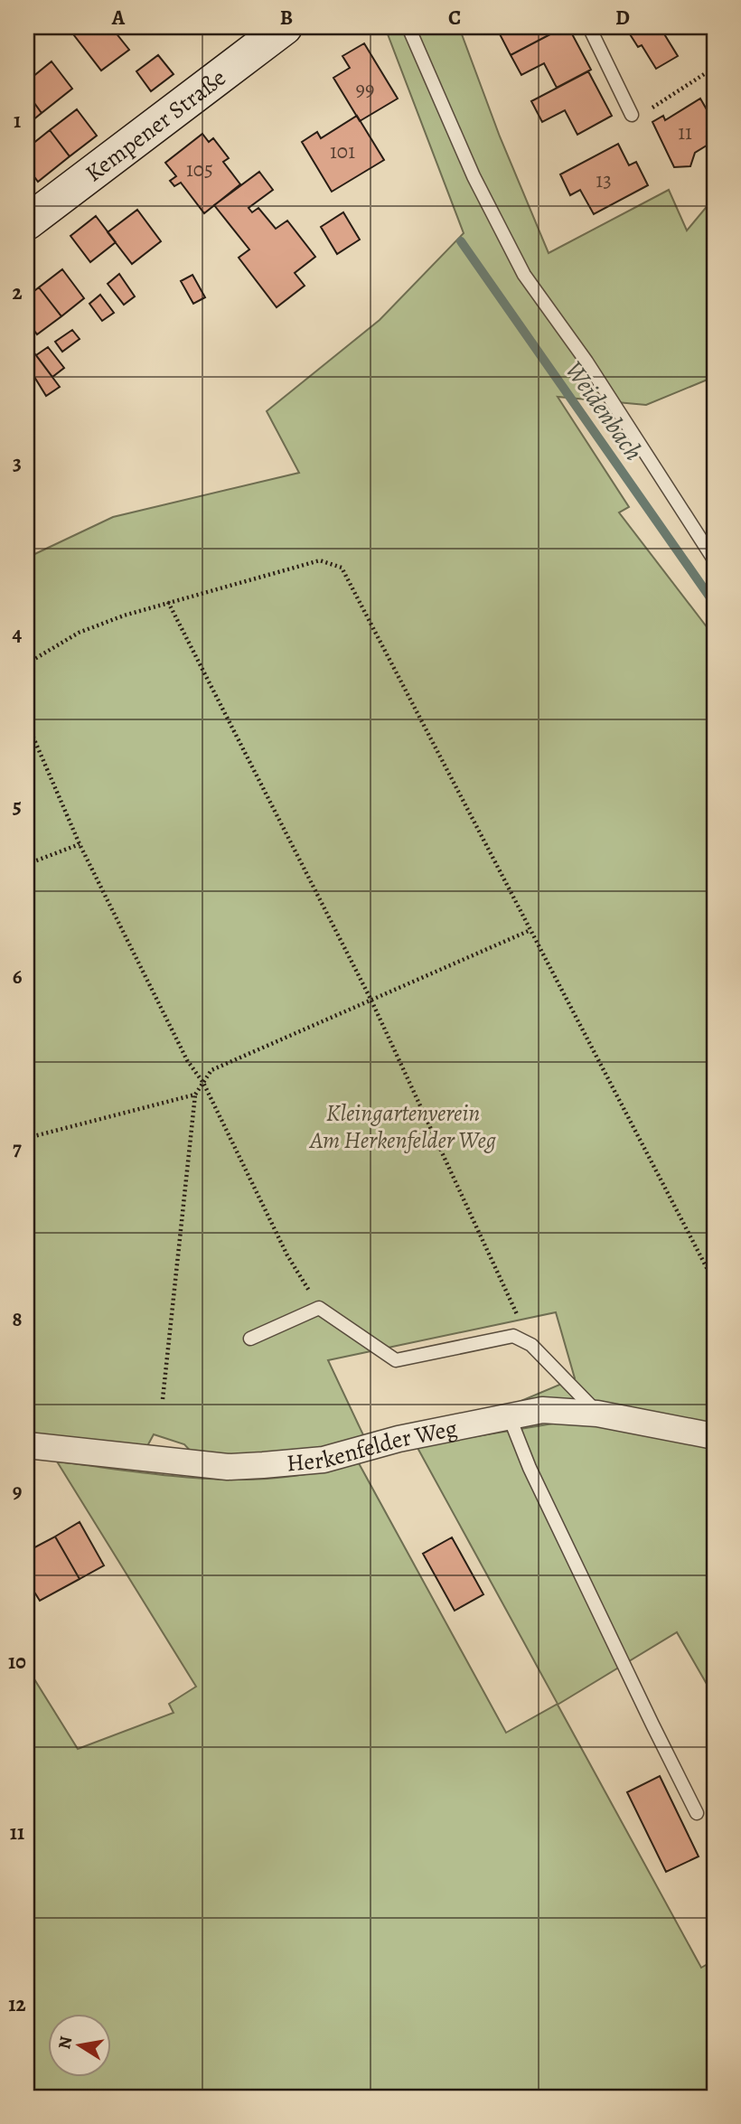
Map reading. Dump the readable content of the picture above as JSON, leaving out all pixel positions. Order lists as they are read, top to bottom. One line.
{"streets":{"main road":["Kempener Straße"],"street":["Herkenfelder Weg"]},"water":["Weidenbach"],"parks":["Kleingartenverein Am Herkenfelder Weg"],"house_numbers":["99","11","101","105","13"],"north":"left","grid":{"columns":["A","B","C","D"],"rows":["1","2","3","4","5","6","7","8","9","10","11","12"]}}
